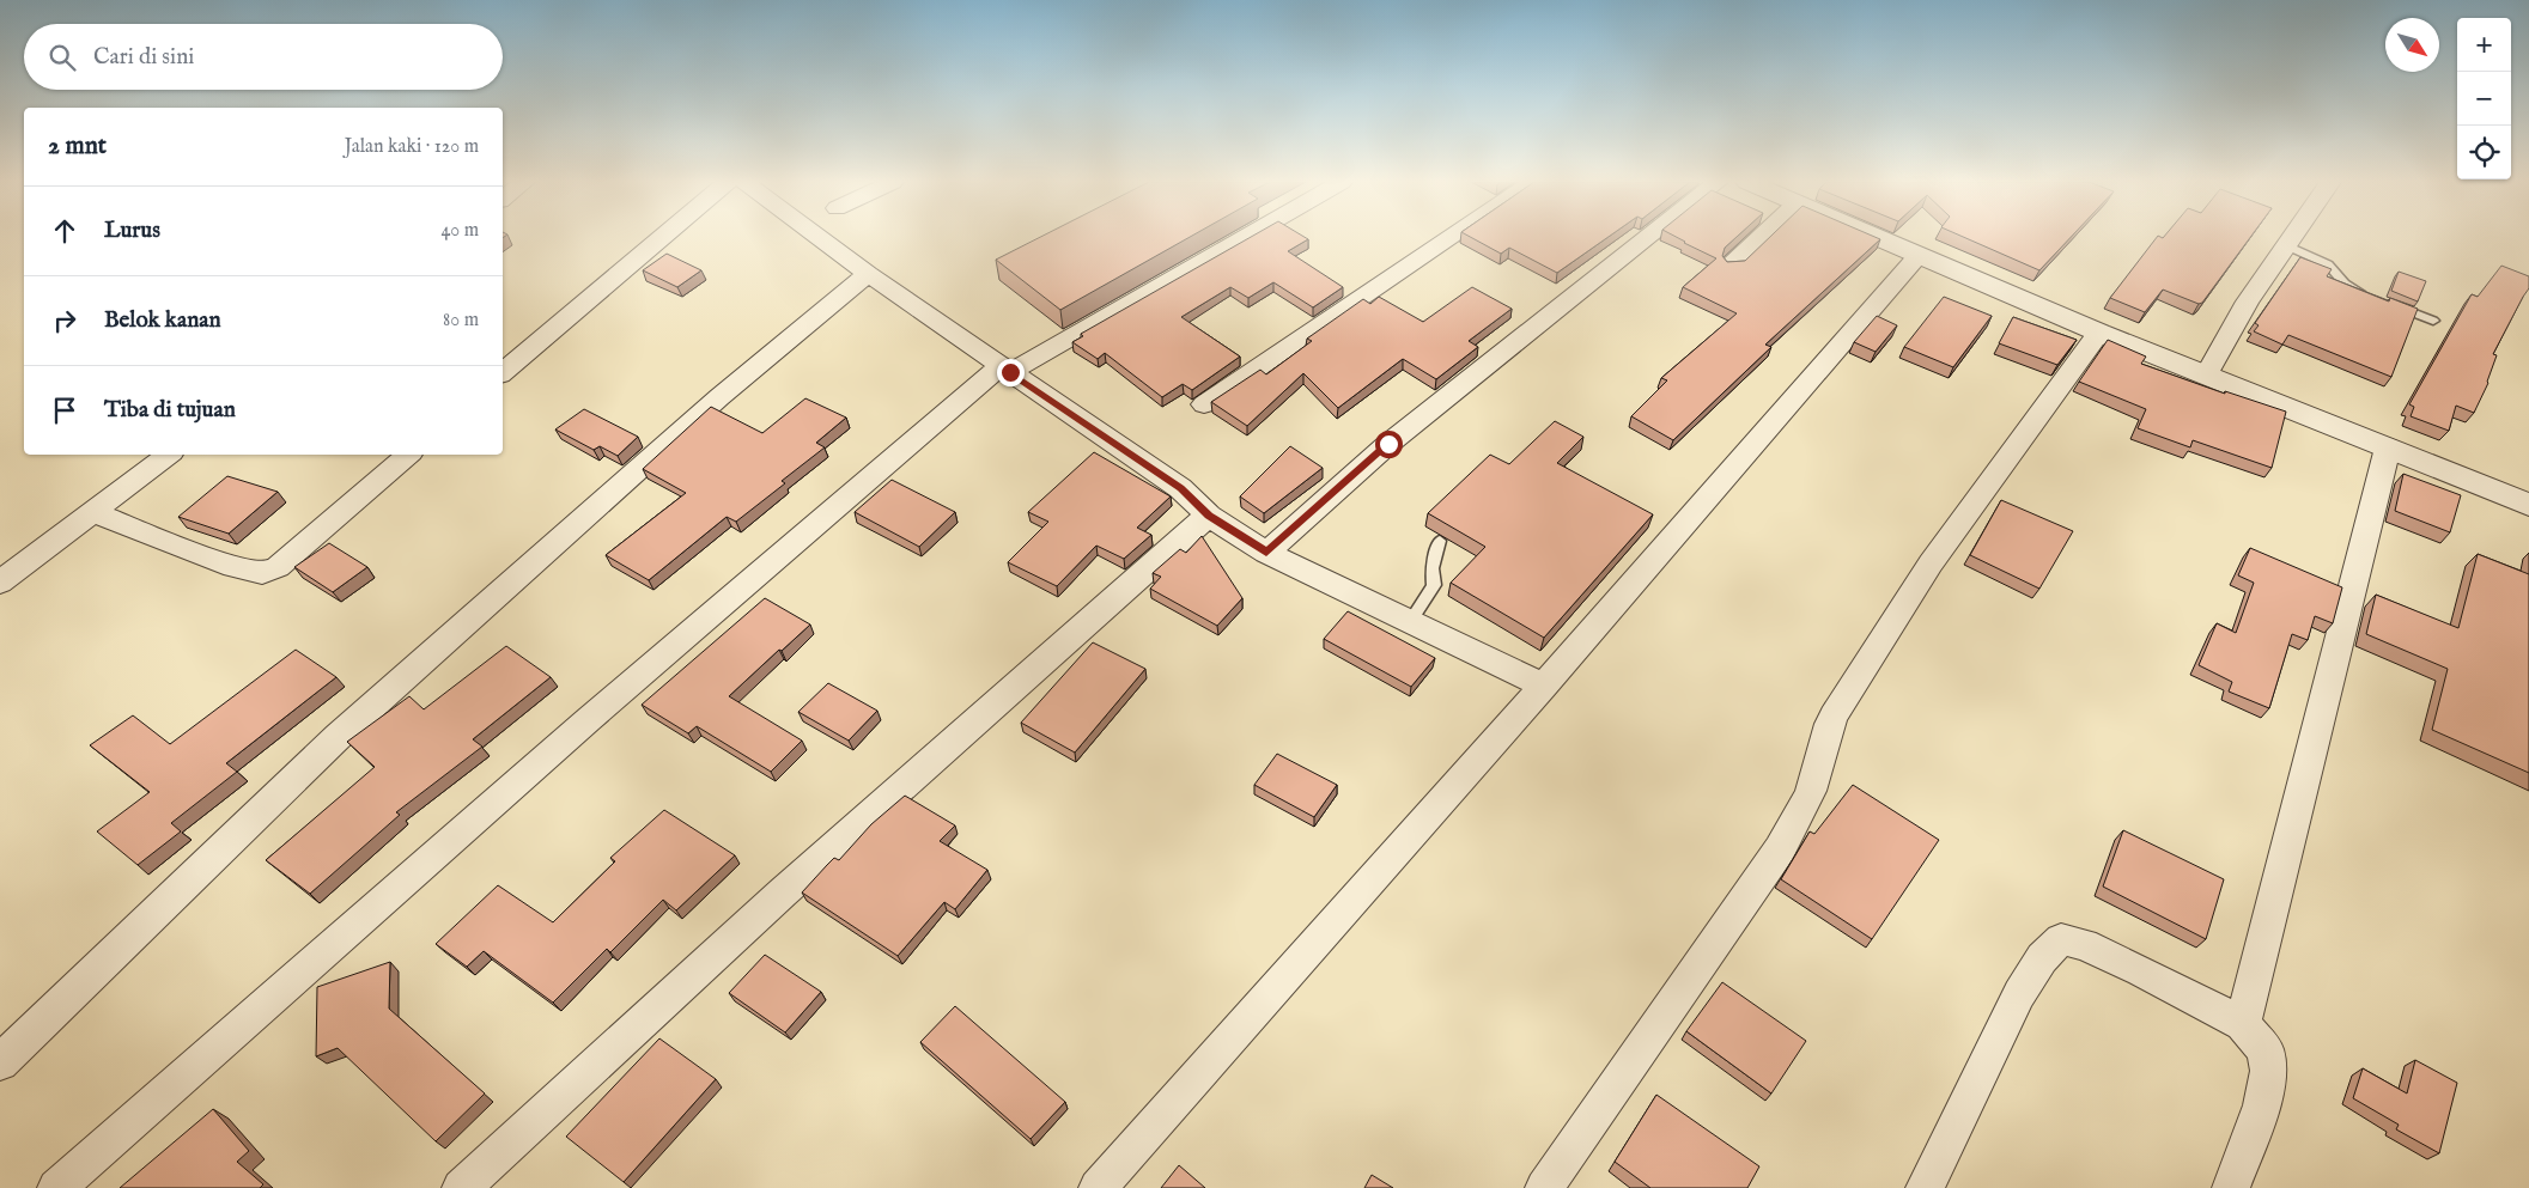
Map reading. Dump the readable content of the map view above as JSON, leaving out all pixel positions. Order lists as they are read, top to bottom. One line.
{"north":"bottom right","page":{"map_buttons":["+","−"],"search":"Cari di sini","heading":["2 mnt","Jalan kaki · 120 m"],"list":[["Lurus","40 m"],["Belok kanan","80 m"],"Tiba di tujuan"]}}
